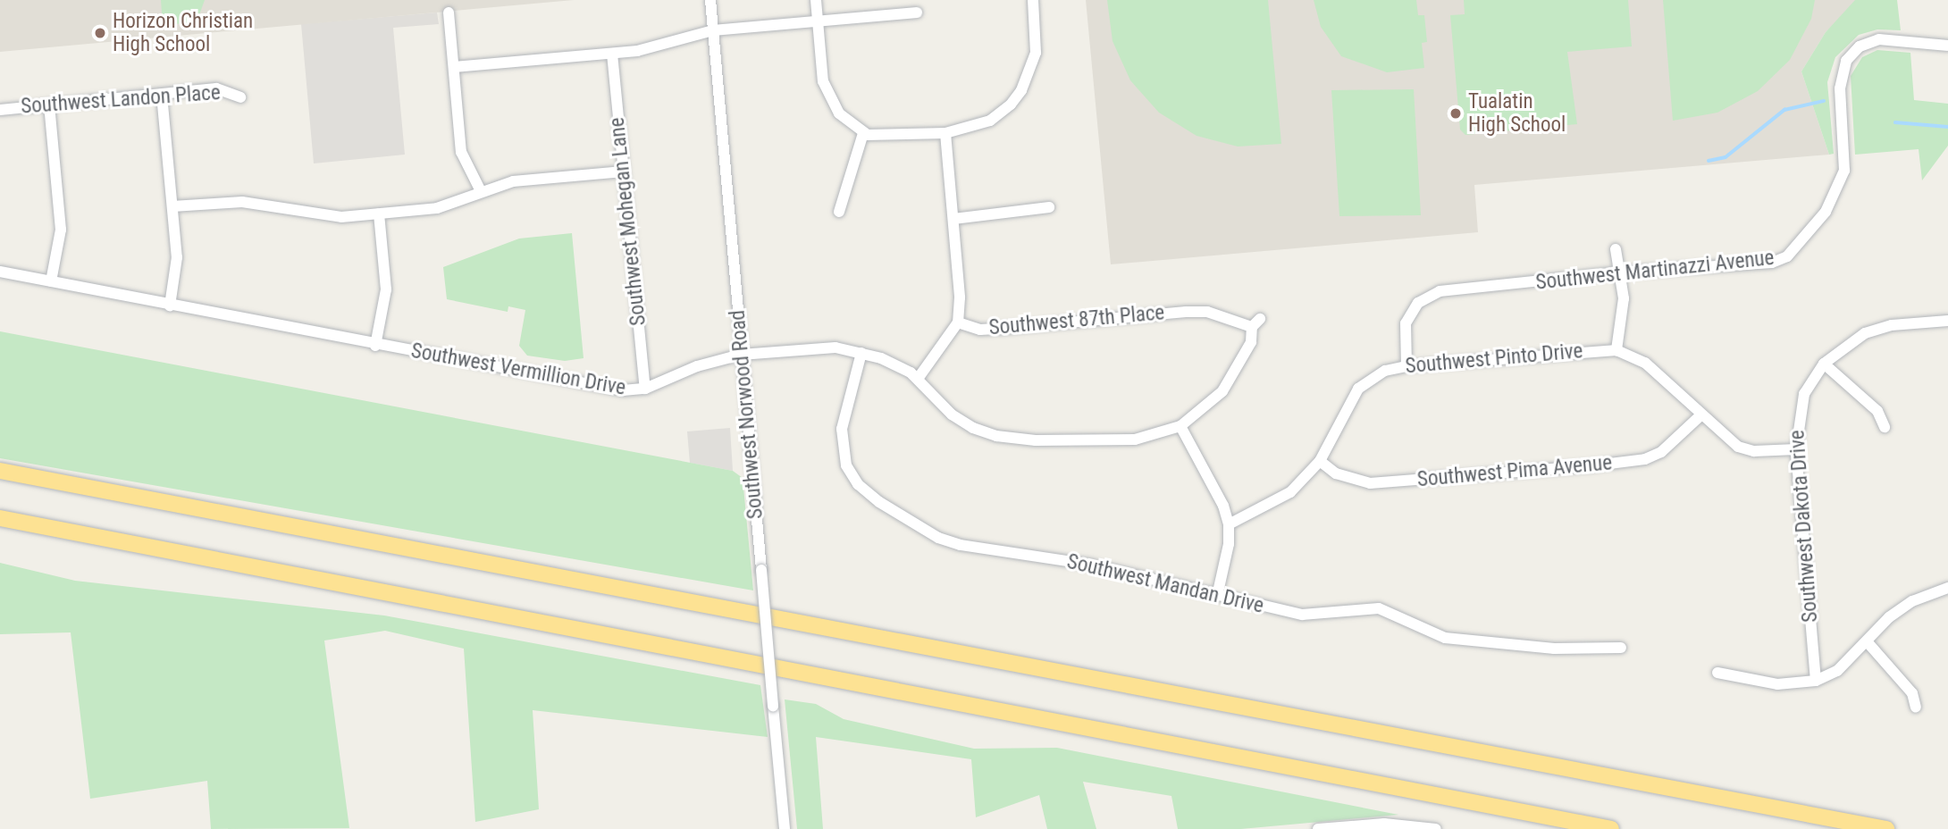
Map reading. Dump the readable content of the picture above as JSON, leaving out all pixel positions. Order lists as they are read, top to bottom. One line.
{"streets":{"street":["Southwest Landon Place","Southwest Mohegan Lane","Southwest Martinazzi Avenue","Southwest 87th Place","Southwest Pinto Drive","Southwest Vermillion Drive","Southwest Norwood Road","Southwest Pima Avenue","Southwest Dakota Drive","Southwest Mandan Drive"]},"crossings":[["Southwest Mohegan Lane","Southwest Vermillion Drive"],["Southwest Martinazzi Avenue","Southwest Pinto Drive"],["Southwest 87th Place","Southwest Vermillion Drive"],["Southwest Pinto Drive","Southwest Pima Avenue"],["Southwest Pinto Drive","Southwest Dakota Drive"],["Southwest Vermillion Drive","Southwest Norwood Road"],["Southwest Vermillion Drive","Southwest Mandan Drive"]],"places":["Horizon Christian High School","Tualatin High School"]}
